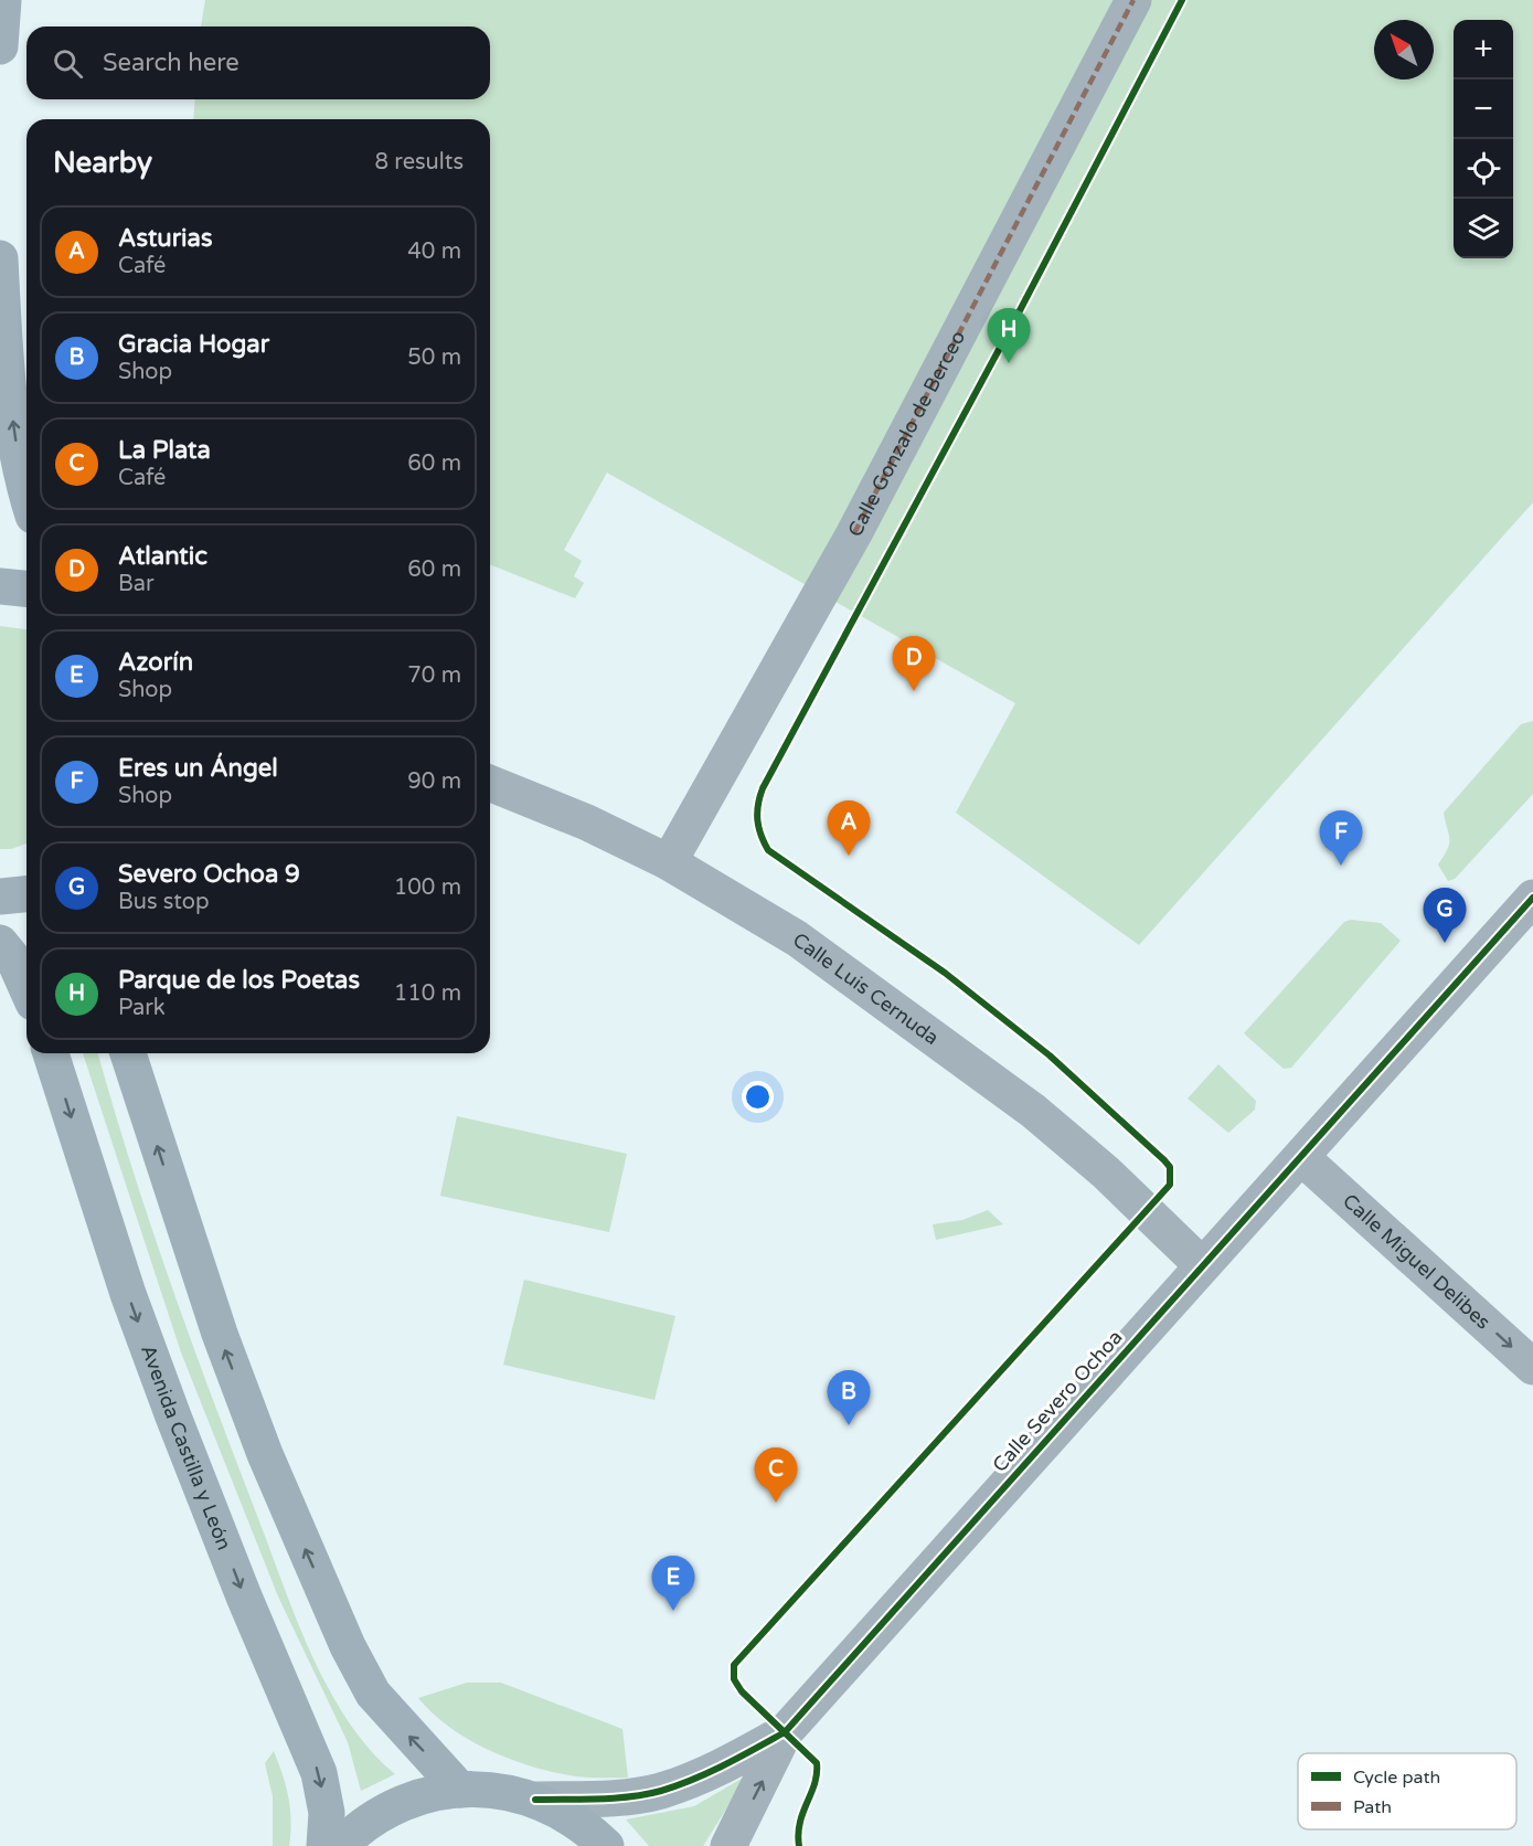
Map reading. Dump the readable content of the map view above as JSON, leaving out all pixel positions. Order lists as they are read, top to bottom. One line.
{"streets":{"main road":["Avenida Castilla y León"],"street":["Calle Gonzalo de Berceo","Calle Luis Cernuda","Calle Miguel Delibes","Calle Severo Ochoa"]},"crossings":[["Calle Gonzalo de Berceo","Calle Luis Cernuda"],["Calle Luis Cernuda","Calle Severo Ochoa"],["Calle Miguel Delibes","Calle Severo Ochoa"]],"one_way":["Calle Miguel Delibes"],"legend":["Cycle path","Path"],"north":"top left","page":{"map_buttons":["+","−"],"search":"Search here","heading":["Nearby","8 results"],"list":[{"mark":"A","name":"Asturias","note":"Café","value":"40 m"},{"mark":"B","name":"Gracia Hogar","note":"Shop","value":"50 m"},{"mark":"C","name":"La Plata","note":"Café","value":"60 m"},{"mark":"D","name":"Atlantic","note":"Bar","value":"60 m"},{"mark":"E","name":"Azorín","note":"Shop","value":"70 m"},{"mark":"F","name":"Eres un Ángel","note":"Shop","value":"90 m"},{"mark":"G","name":"Severo Ochoa 9","note":"Bus stop","value":"100 m"},{"mark":"H","name":"Parque de los Poetas","note":"Park","value":"110 m"}],"pins":["H","D","A","F","G","B","C","E"]}}
